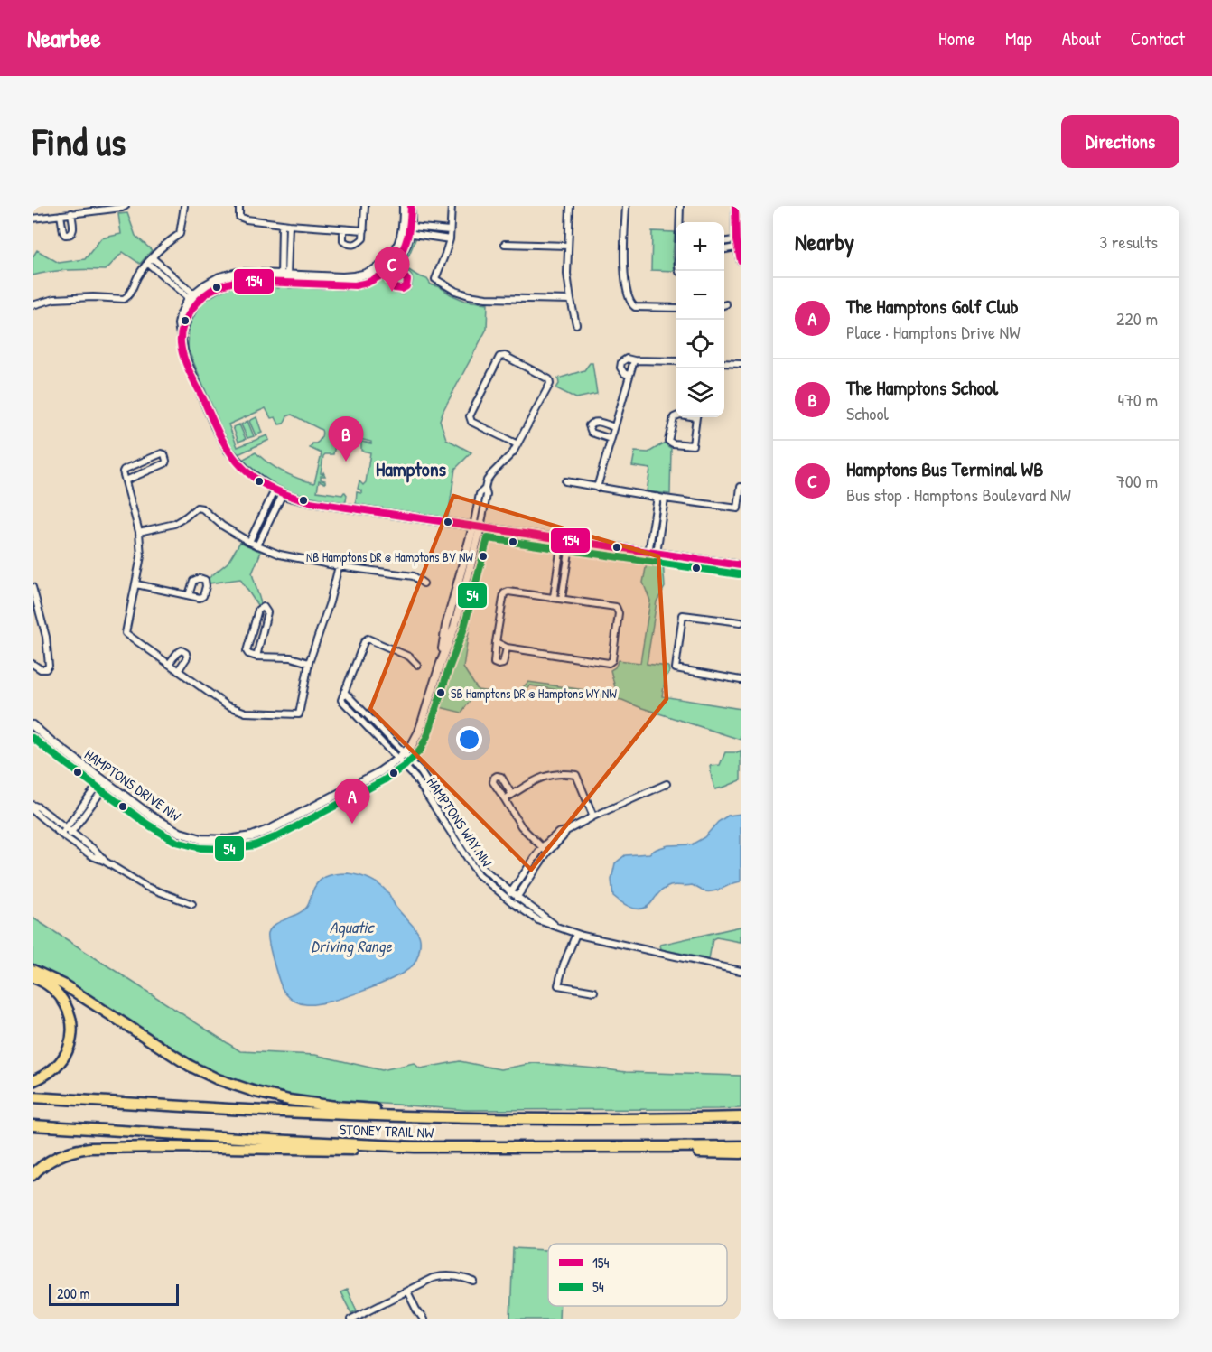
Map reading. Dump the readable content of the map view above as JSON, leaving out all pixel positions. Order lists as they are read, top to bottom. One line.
{"streets":{"highway":["STONEY TRAIL NW"],"street":["HAMPTONS DRIVE NW","HAMPTONS WAY NW"]},"crossings":[["HAMPTONS DRIVE NW","HAMPTONS WAY NW"]],"districts":["Hamptons"],"water":["Aquatic Driving Range"],"places":["NB Hamptons DR @ Hamptons BV NW","SB Hamptons DR @ Hamptons WY NW"],"lines":["transit line 154","transit line 54"],"legend":["154","54"],"scale_bar":"200 m","page":{"header":"Nearbee","nav":["Home","Map","About","Contact"],"buttons":"Directions","title":"Find us","heading":["Nearby","3 results"],"map_buttons":["+","−"],"pins":["C","B","A"],"list":[{"mark":"A","name":"The Hamptons Golf Club","note":"Place · Hamptons Drive NW","value":"220 m"},{"mark":"B","name":"The Hamptons School","note":"School","value":"470 m"},{"mark":"C","name":"Hamptons Bus Terminal WB","note":"Bus stop · Hamptons Boulevard NW","value":"700 m"}],"scale":"200 m"}}
